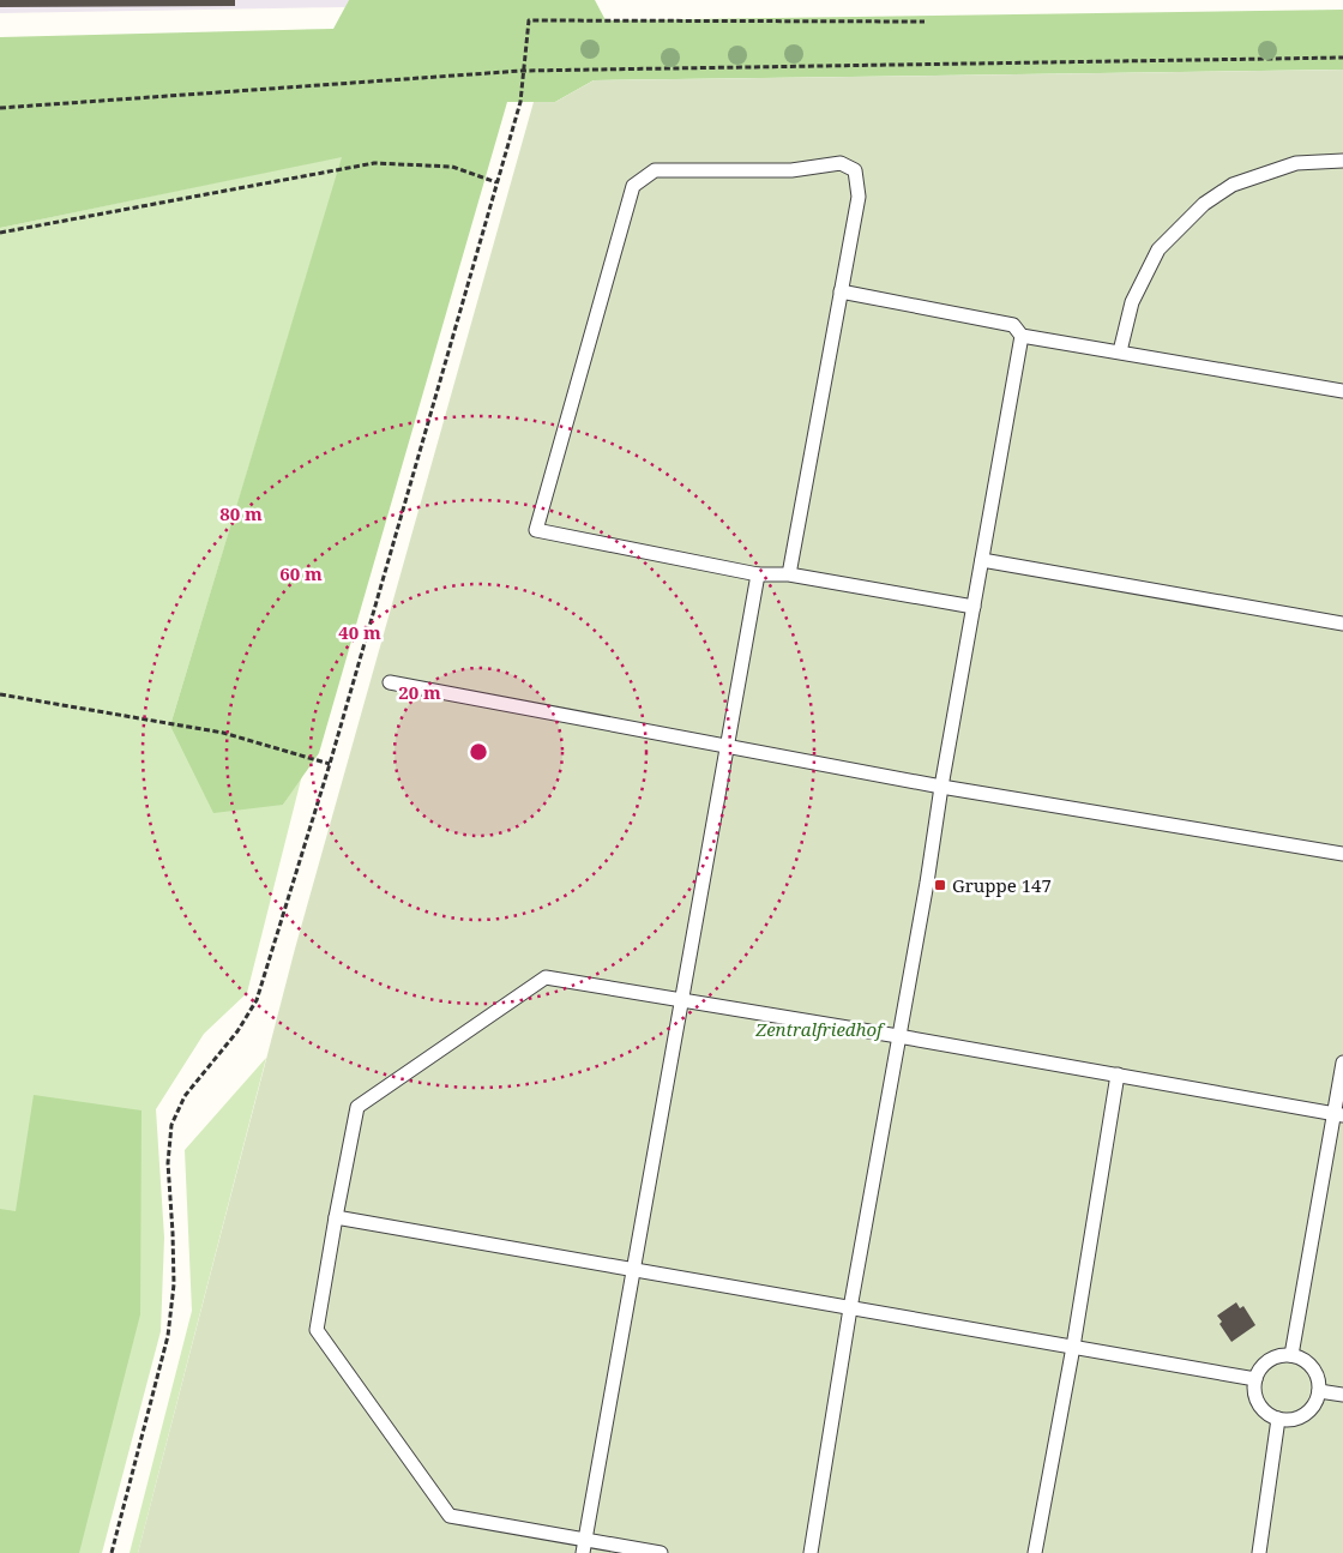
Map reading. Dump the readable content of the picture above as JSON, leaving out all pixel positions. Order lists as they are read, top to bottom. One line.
{"parks":["Zentralfriedhof"],"places":{"transit":["Gruppe 147"]},"rings":["80 m","60 m","40 m","20 m"]}
